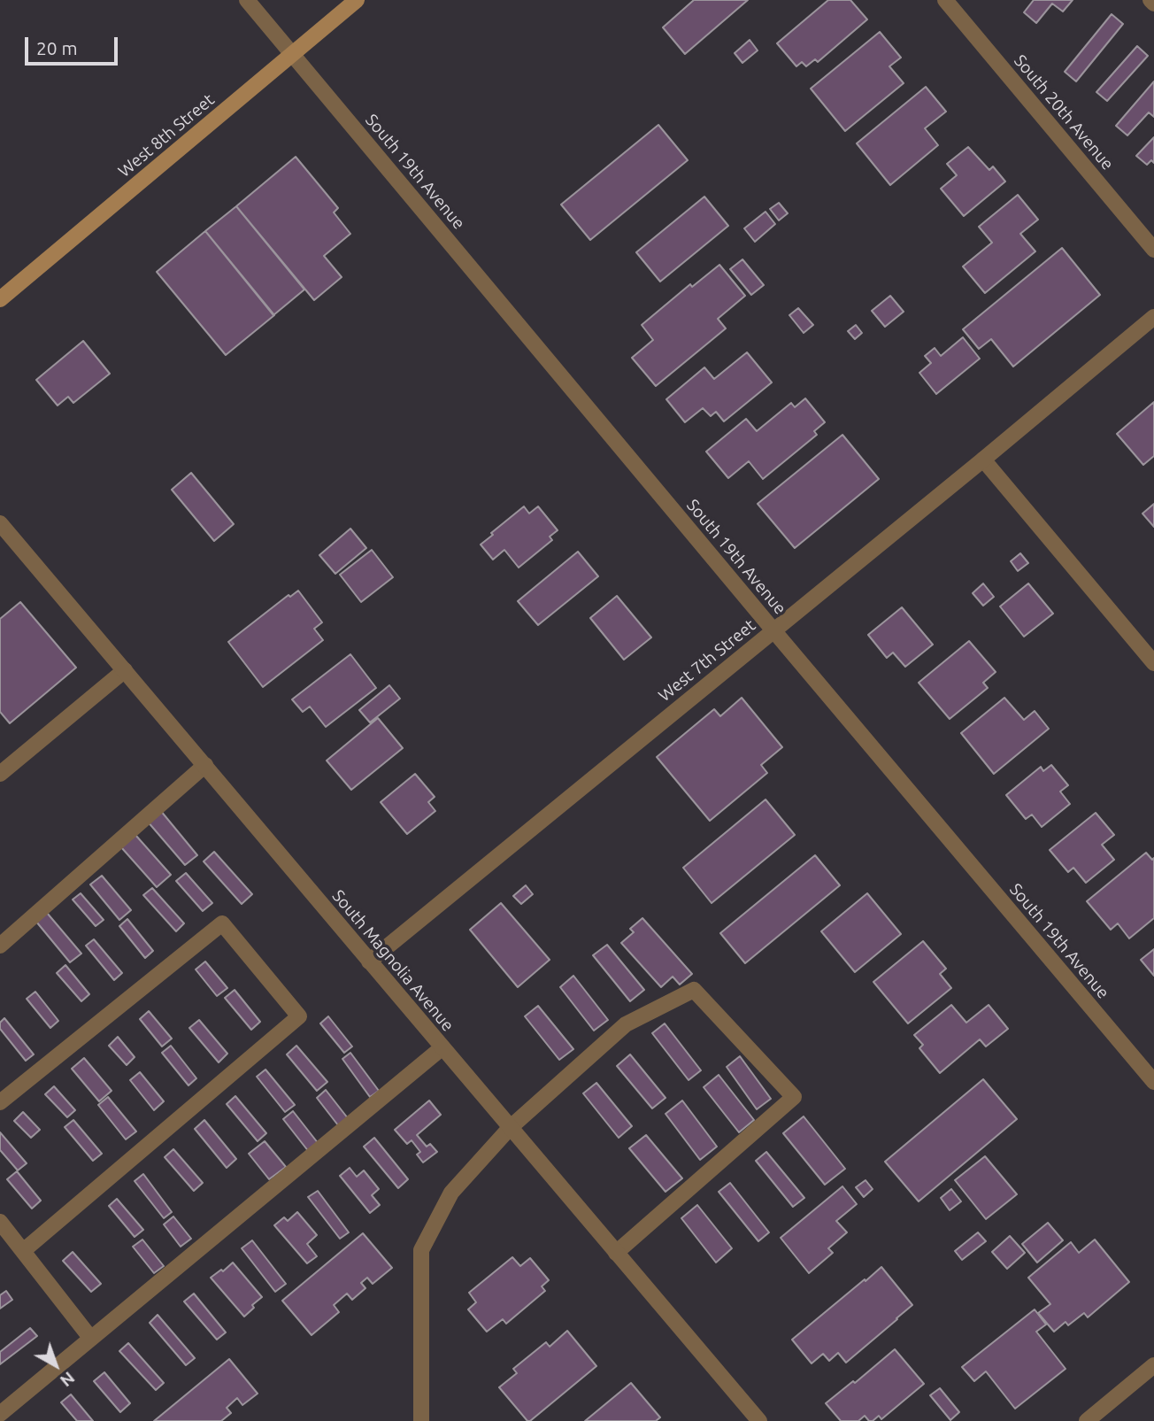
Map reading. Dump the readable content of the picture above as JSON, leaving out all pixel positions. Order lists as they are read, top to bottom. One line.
{"streets":{"main road":["West 8th Street"],"street":["South 20th Avenue","South 19th Avenue","West 7th Street","South Magnolia Avenue"]},"crossings":[["West 8th Street","South 19th Avenue"],["South 19th Avenue","West 7th Street"],["West 7th Street","South Magnolia Avenue"]],"scale_bar":"20 m","north":"bottom right"}
